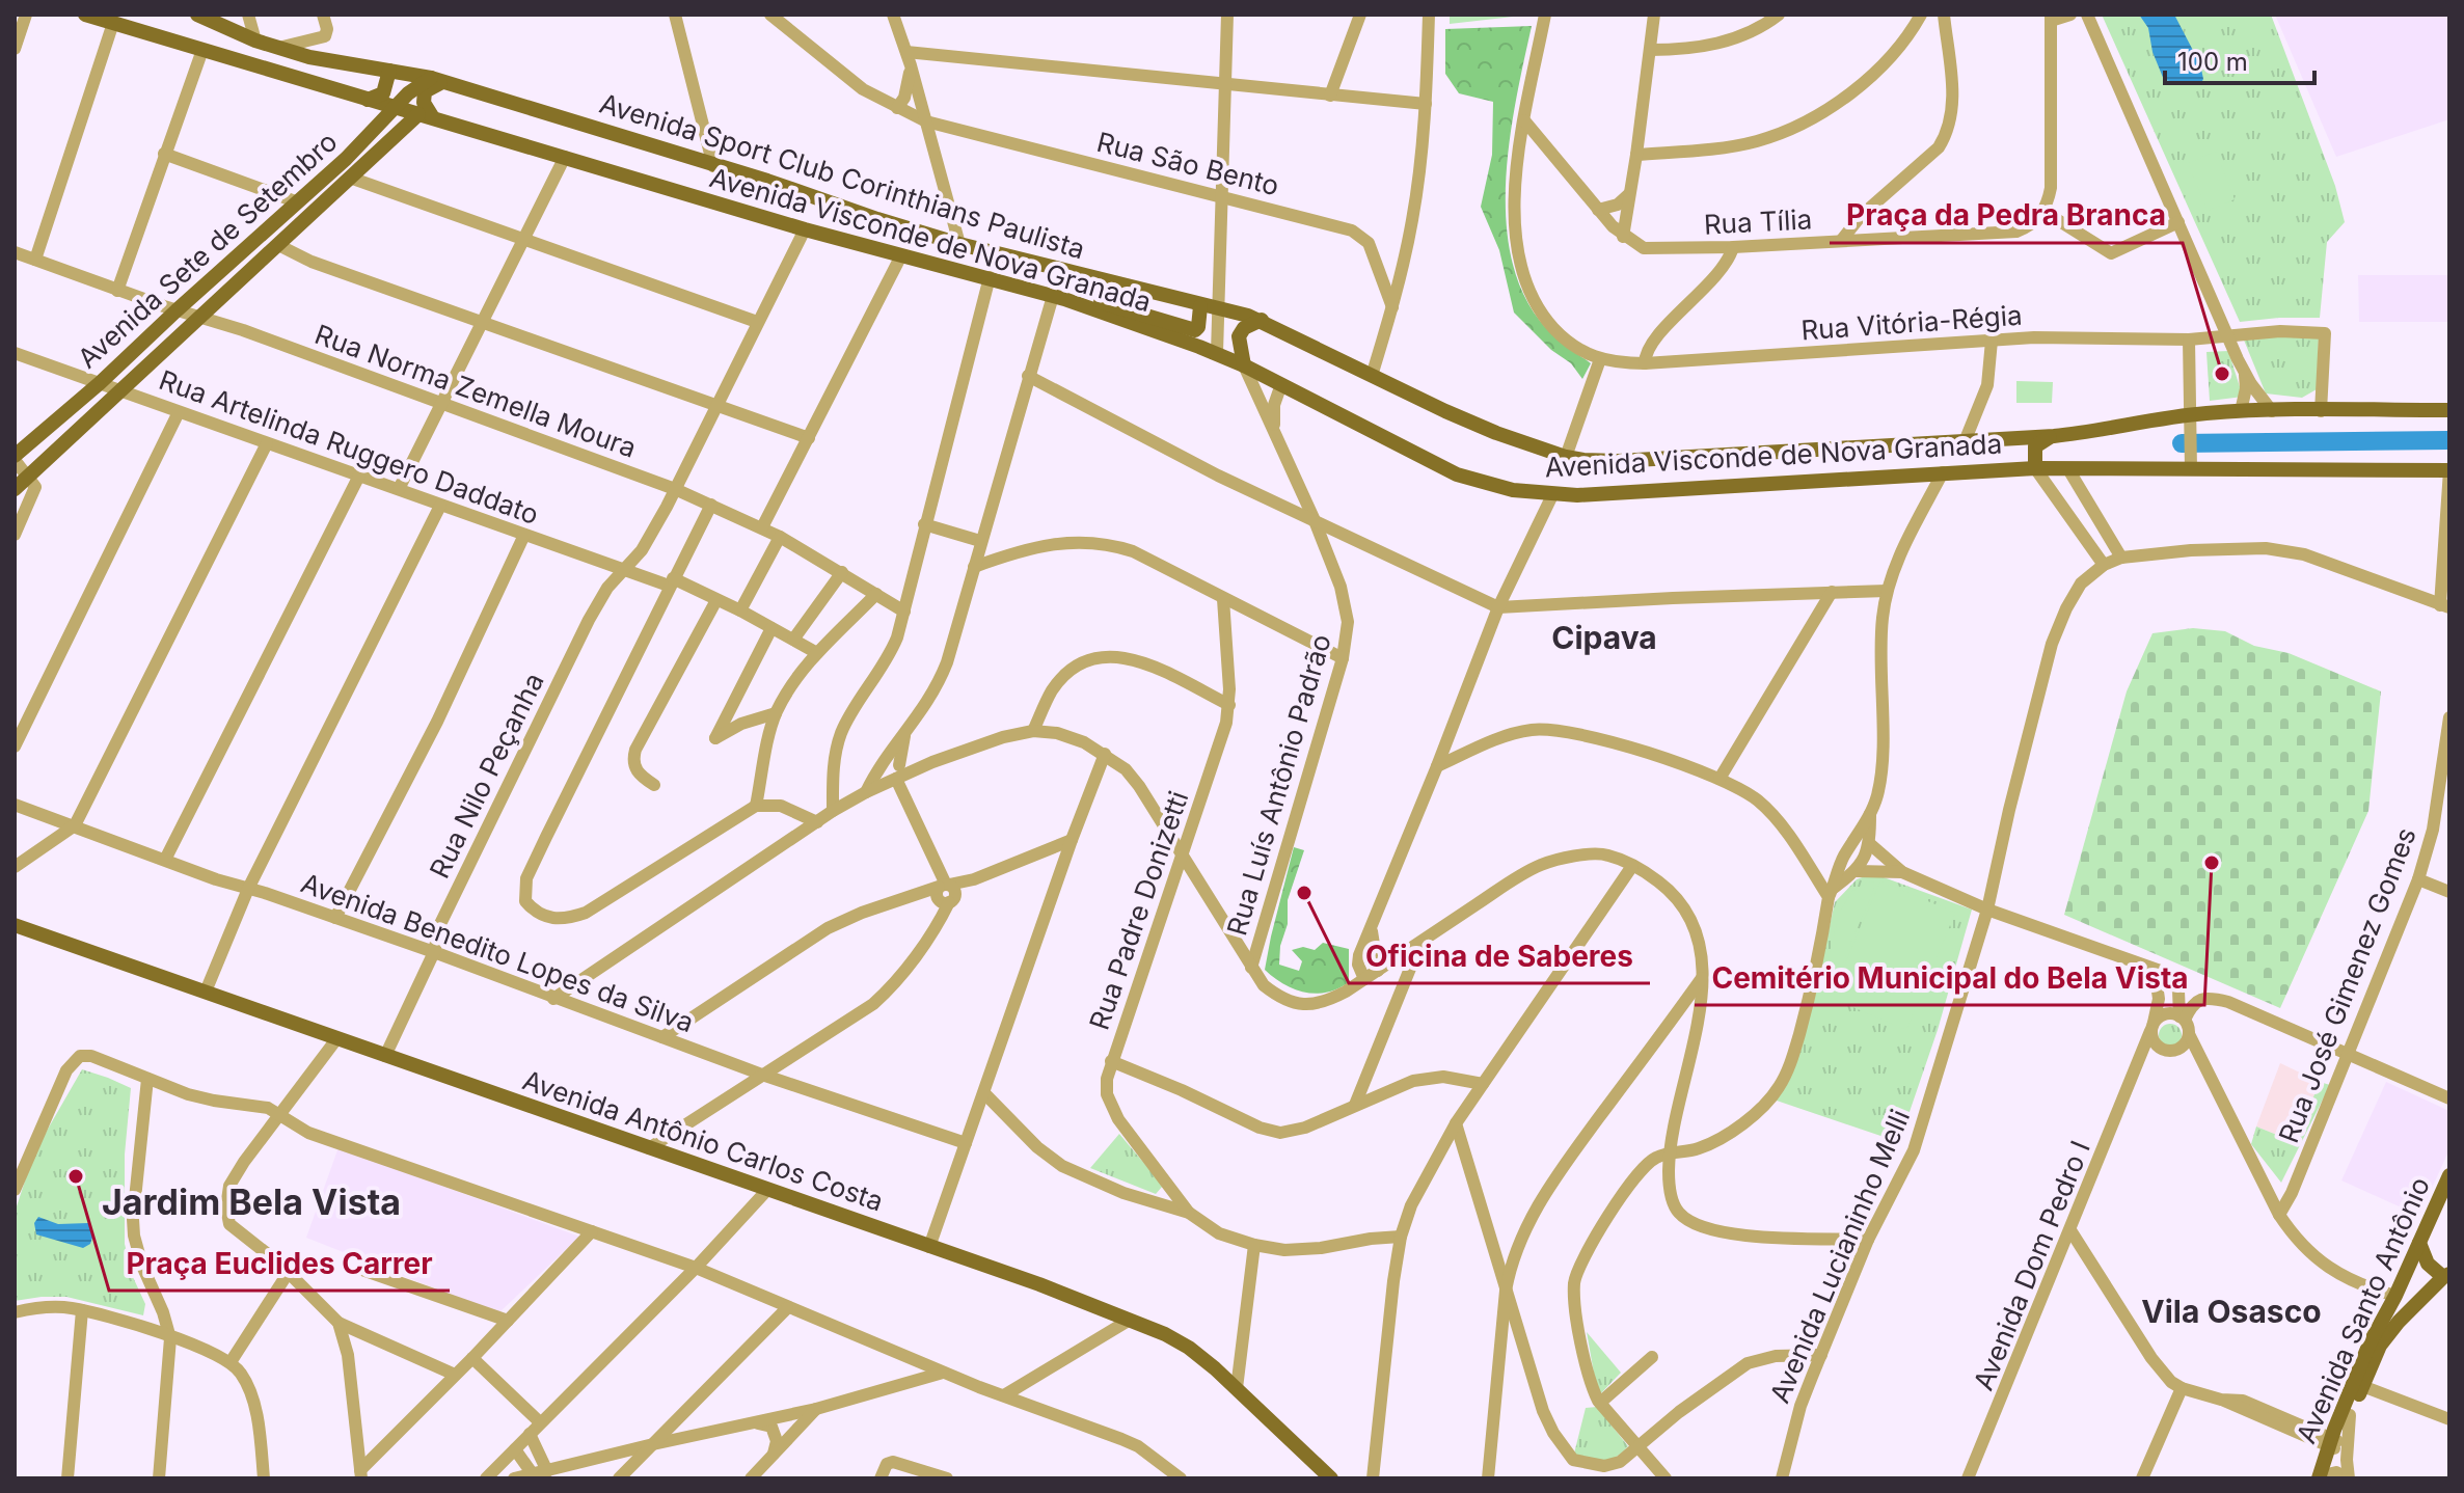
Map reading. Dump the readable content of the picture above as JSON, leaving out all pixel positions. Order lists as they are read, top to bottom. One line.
{"streets":{"main road":["Avenida Sport Club Corinthians Paulista","Avenida Visconde de Nova Granada","Avenida Sete de Setembro","Avenida Antônio Carlos Costa","Avenida Santo Antônio"],"street":["Rua São Bento","Rua Tília","Rua Vitória-Régia","Rua Norma Zemella Moura","Rua Artelinda Ruggero Daddato","Rua Nilo Peçanha","Rua Luís Antônio Padrão","Rua Padre Donizetti","Avenida Benedito Lopes da Silva","Rua José Gimenez Gomes","Avenida Lucianinho Melli","Avenida Dom Pedro I"]},"crossings":[["Avenida Sport Club Corinthians Paulista","Avenida Sete de Setembro"],["Avenida Sport Club Corinthians Paulista","Rua Vitória-Régia"],["Avenida Visconde de Nova Granada","Avenida Sete de Setembro"],["Avenida Visconde de Nova Granada","Rua Nilo Peçanha"],["Avenida Visconde de Nova Granada","Rua Luís Antônio Padrão"],["Avenida Sete de Setembro","Rua Norma Zemella Moura"],["Avenida Sete de Setembro","Rua Artelinda Ruggero Daddato"],["Rua Norma Zemella Moura","Rua Nilo Peçanha"],["Rua Artelinda Ruggero Daddato","Rua Nilo Peçanha"],["Rua Nilo Peçanha","Avenida Benedito Lopes da Silva"],["Rua Nilo Peçanha","Avenida Antônio Carlos Costa"]],"districts":["Cipava","Jardim Bela Vista","Vila Osasco"],"places":["Praça da Pedra Branca","Cemitério Municipal do Bela Vista","Oficina de Saberes","Praça Euclides Carrer"],"scale_bar":"100 m"}
